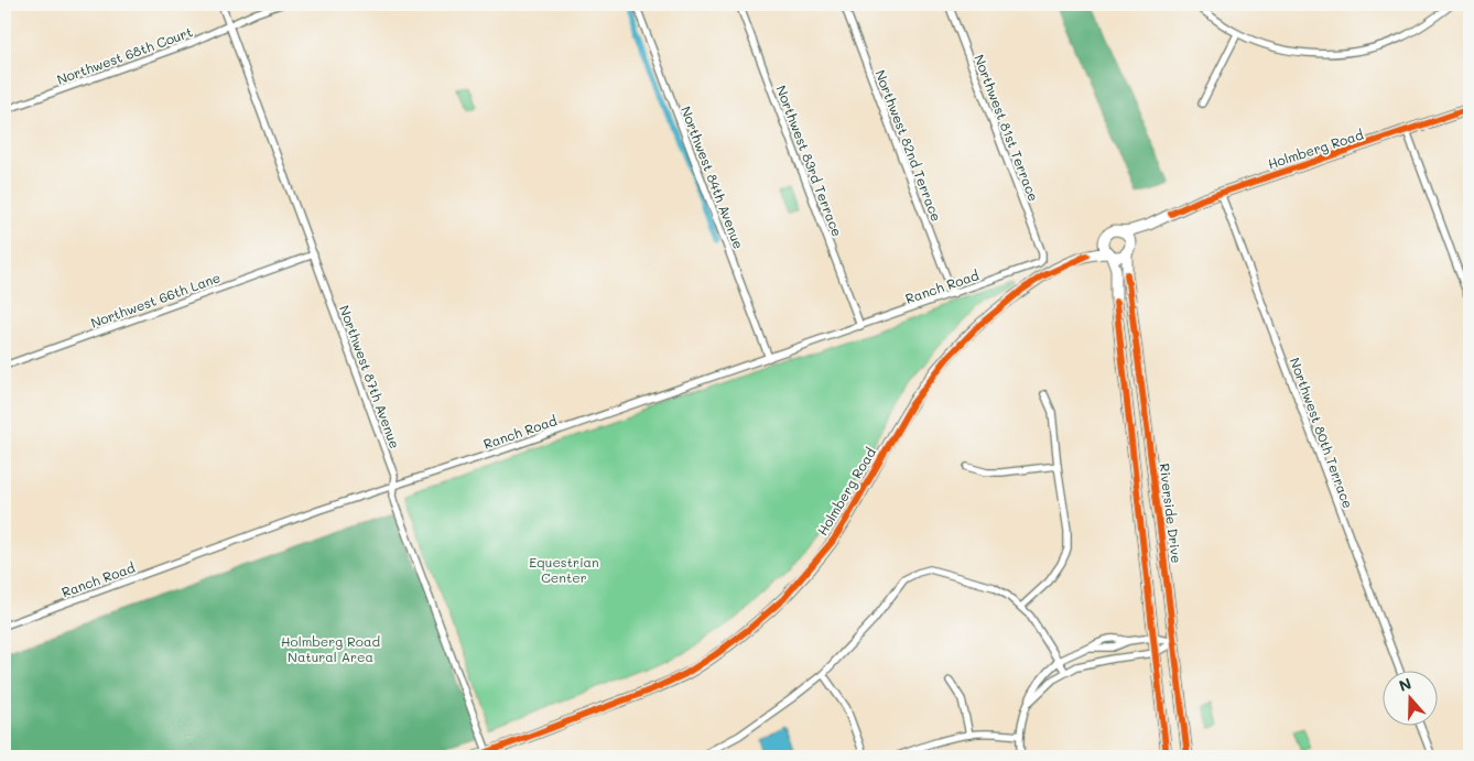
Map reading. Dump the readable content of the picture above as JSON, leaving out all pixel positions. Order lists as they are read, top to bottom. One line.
{"streets":{"street":["Northwest 68th Court","Northwest 81st Terrace","Northwest 82nd Terrace","Holmberg Road","Northwest 83rd Terrace","Northwest 84th Avenue","Ranch Road","Northwest 66th Lane","Northwest 87th Avenue","Northwest 80th Terrace","Riverside Drive"]},"crossings":[["Northwest 68th Court","Northwest 87th Avenue"],["Northwest 81st Terrace","Ranch Road"],["Northwest 82nd Terrace","Ranch Road"],["Holmberg Road","Northwest 87th Avenue"],["Holmberg Road","Northwest 80th Terrace"],["Holmberg Road","Riverside Drive"],["Northwest 83rd Terrace","Ranch Road"],["Northwest 84th Avenue","Ranch Road"],["Ranch Road","Northwest 87th Avenue"],["Northwest 66th Lane","Northwest 87th Avenue"]],"parks":["Equestrian Center","Holmberg Road Natural Area"],"north":"top"}
